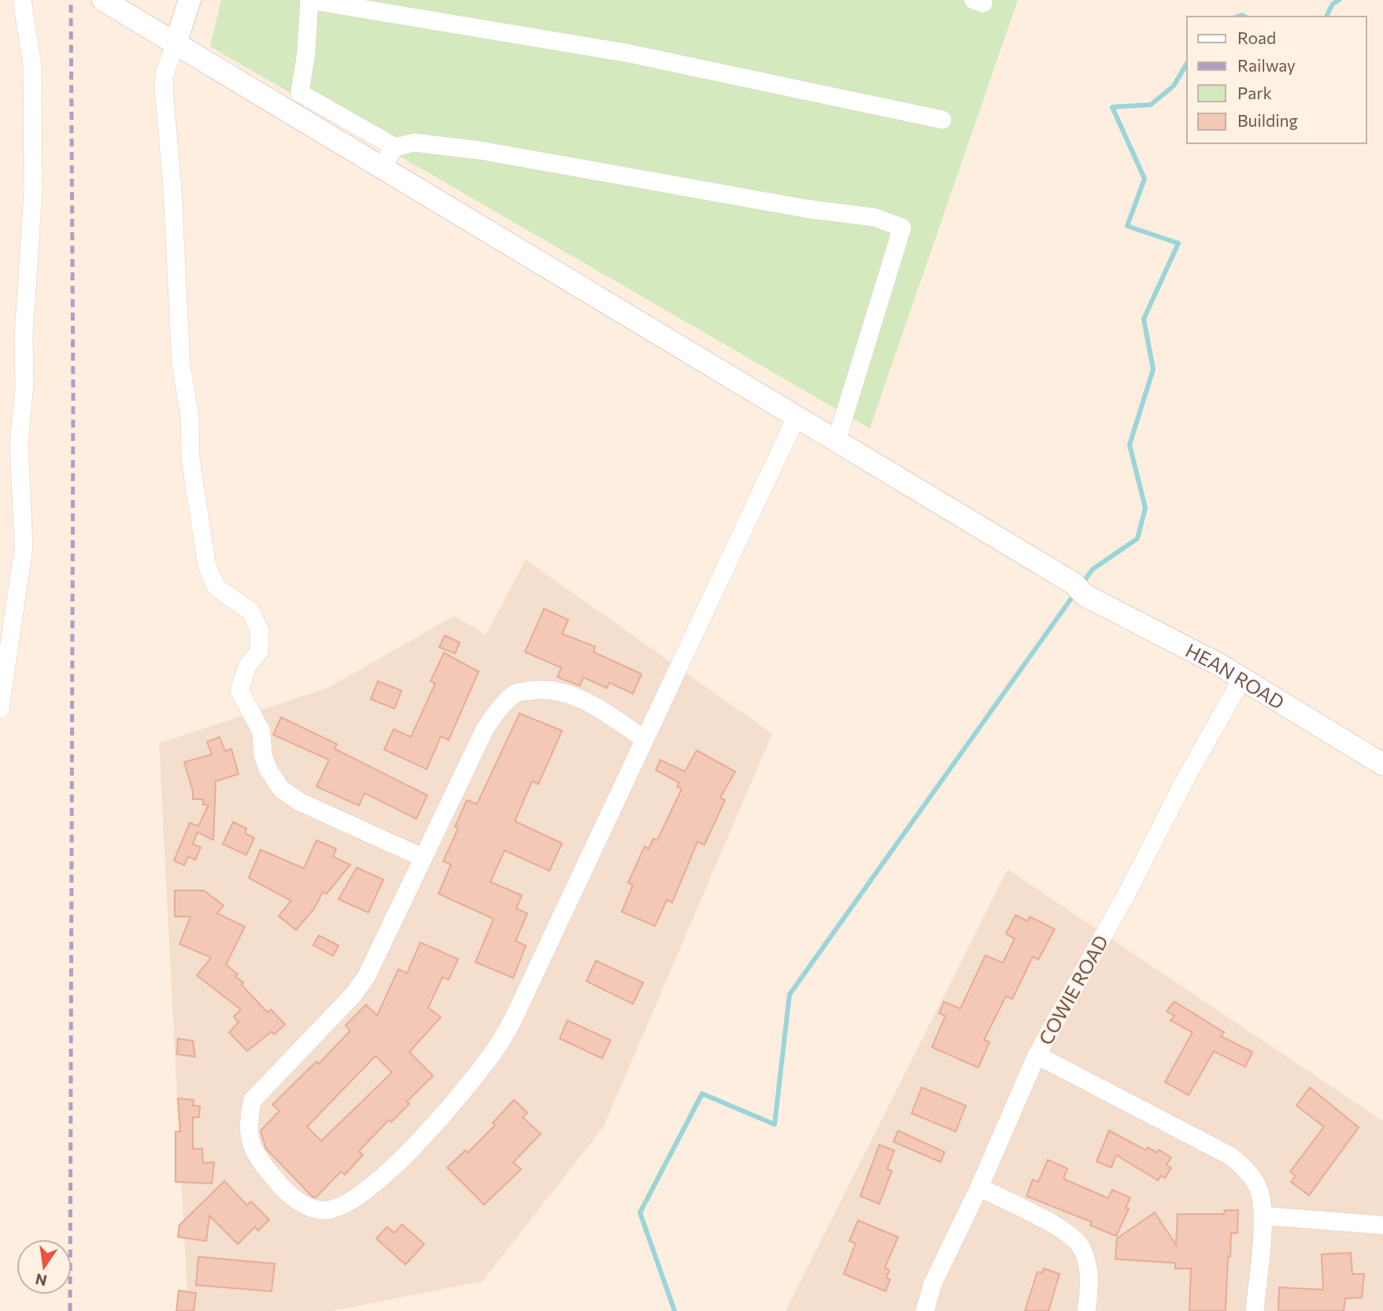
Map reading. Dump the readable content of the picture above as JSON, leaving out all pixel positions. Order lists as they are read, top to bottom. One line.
{"streets":{"street":["HEAN ROAD","COWIE ROAD"]},"crossings":[["HEAN ROAD","COWIE ROAD"]],"legend":["Road","Railway","Park","Building"],"north":"bottom"}
